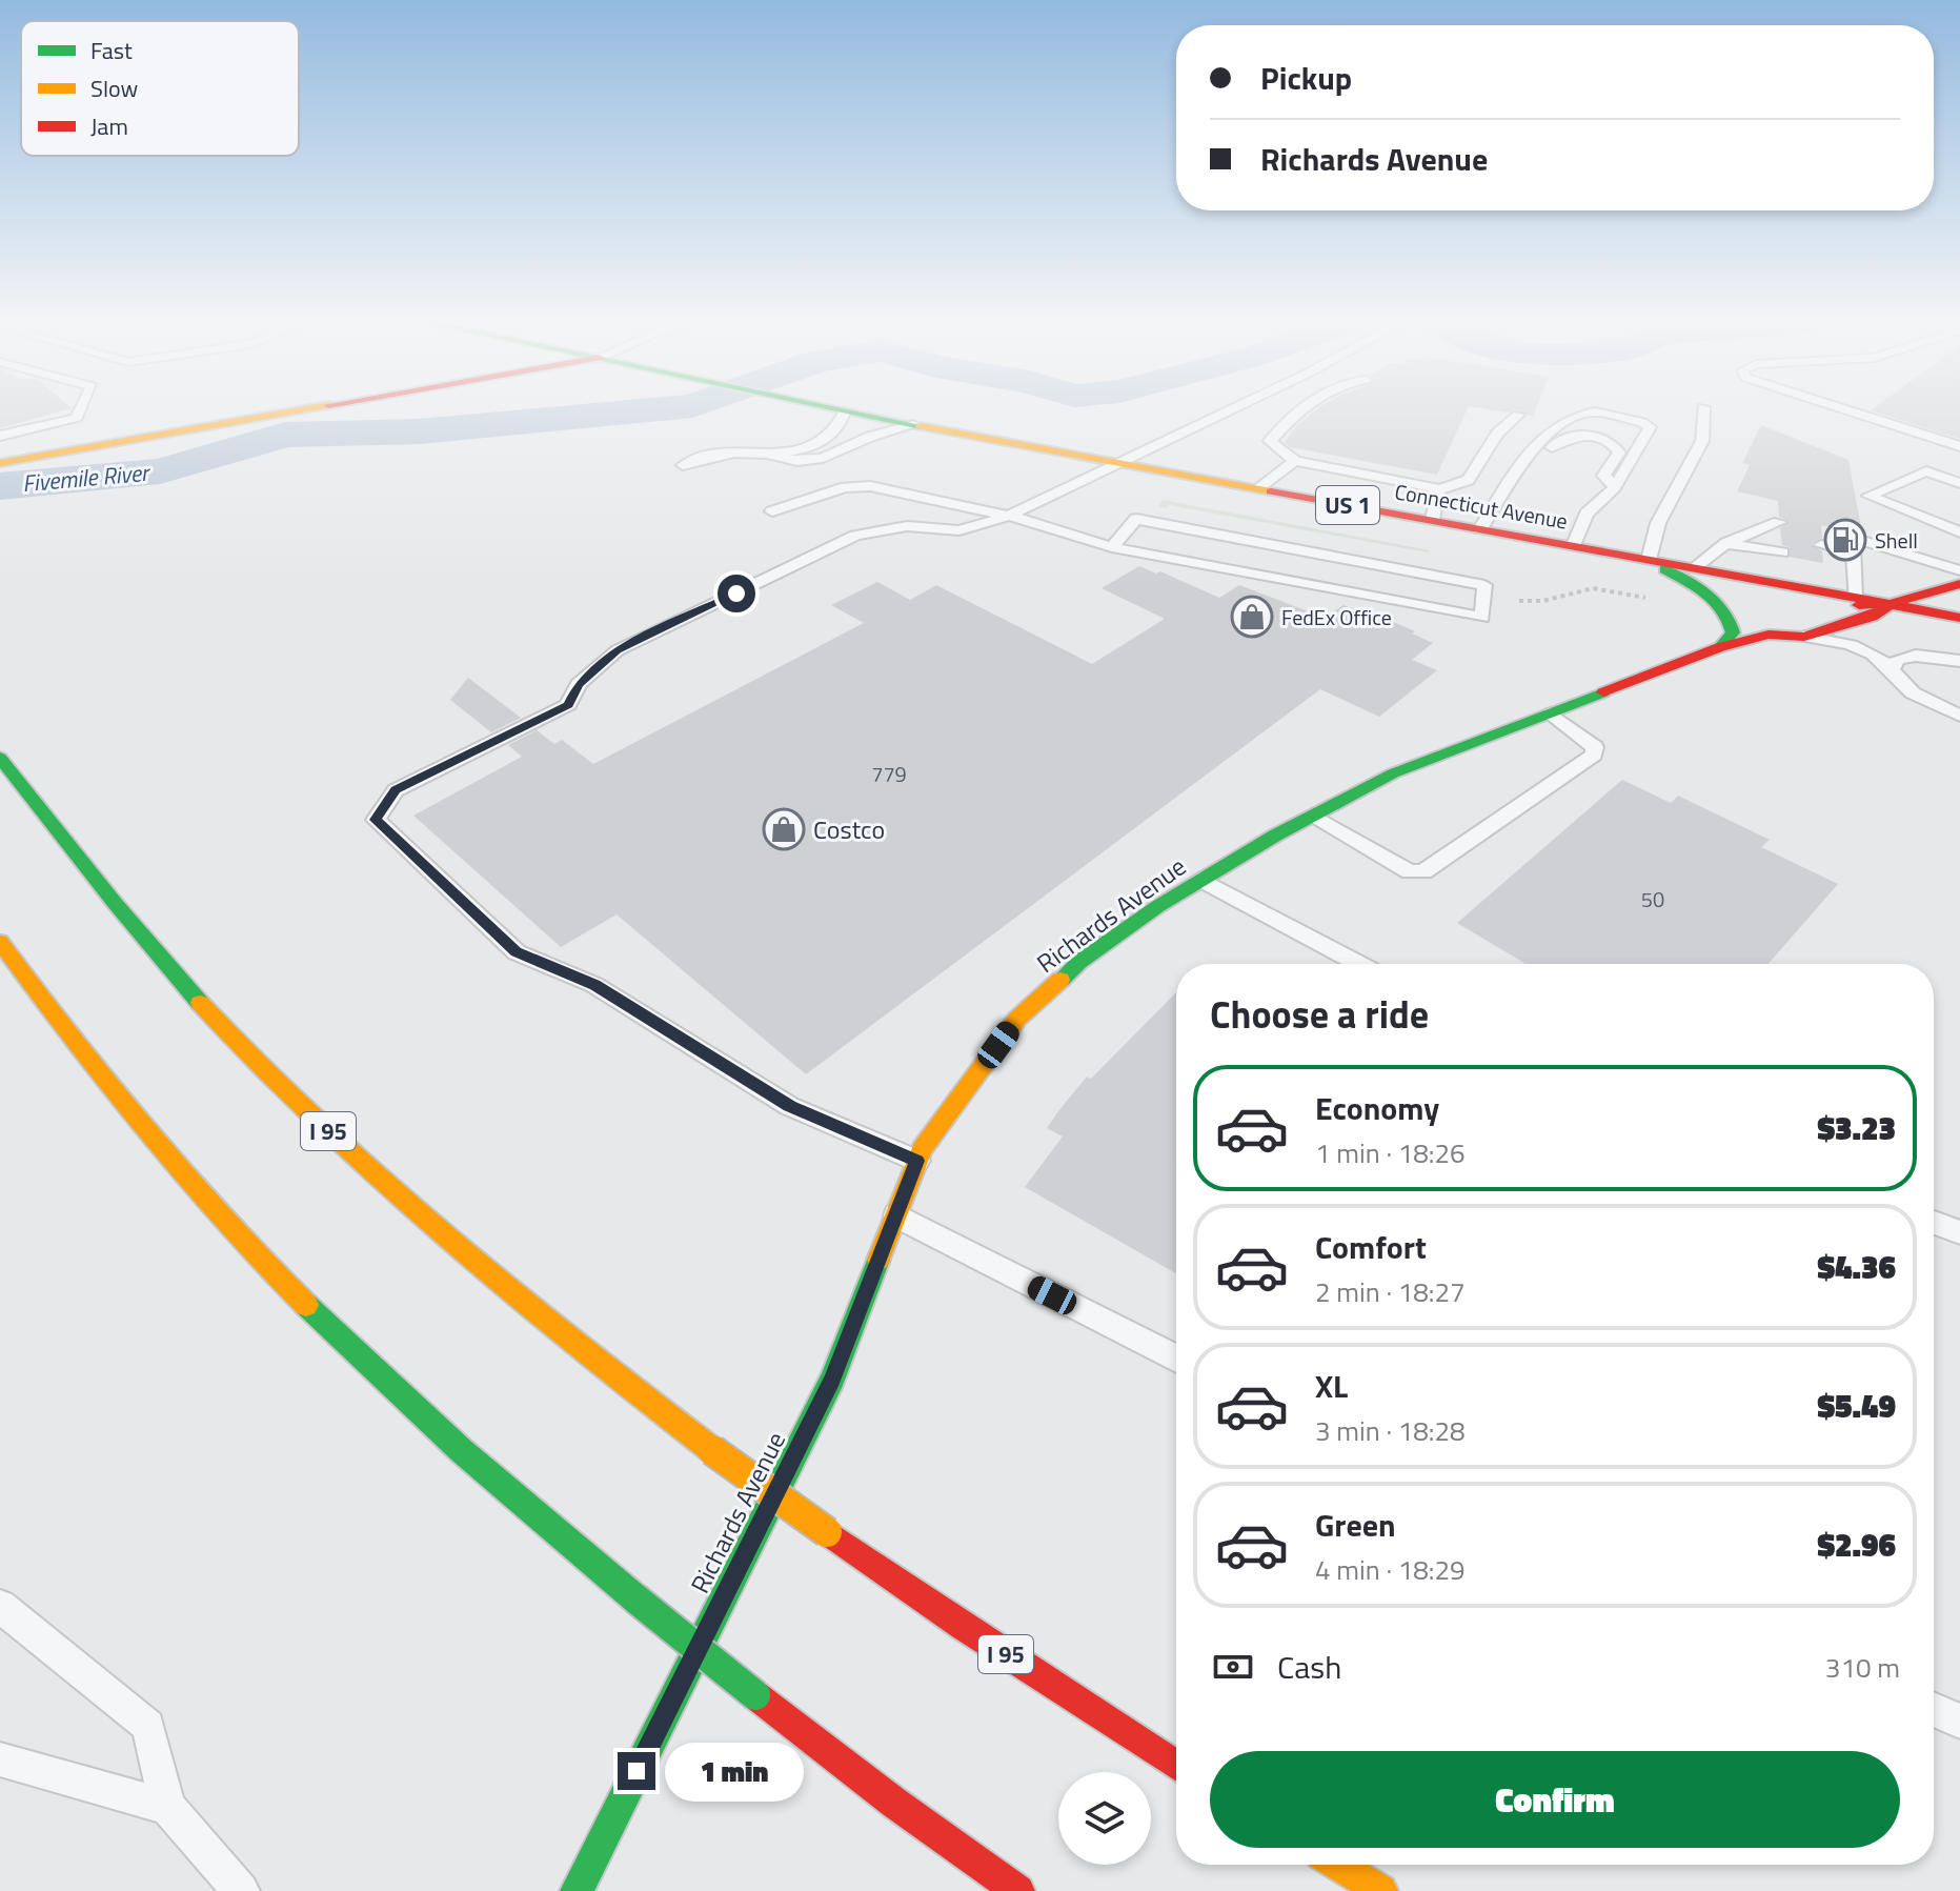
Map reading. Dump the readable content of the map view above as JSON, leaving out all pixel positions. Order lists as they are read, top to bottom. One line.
{"streets":{"main road":["US 1","Connecticut Avenue","Richards Avenue","I 95"]},"crossings":[["Connecticut Avenue","Richards Avenue"]],"water":["Fivemile River"],"places":{"fuel station":["Shell"],"shop":["FedEx Office","Costco"]},"house_numbers":["779","50"],"legend":["Fast","Slow","Jam"],"page":{"banner":["Pickup","Richards Avenue"],"heading":"Choose a ride","list":[{"name":"Economy","note":"1 min · 18:26","value":"$3.23"},{"name":"Comfort","note":"2 min · 18:27","value":"$4.36"},{"name":"XL","note":"3 min · 18:28","value":"$5.49"},{"name":"Green","note":"4 min · 18:29","value":"$2.96"}],"pay":["Cash","310 m"],"buttons":"Confirm","bubble":"1 min"}}
